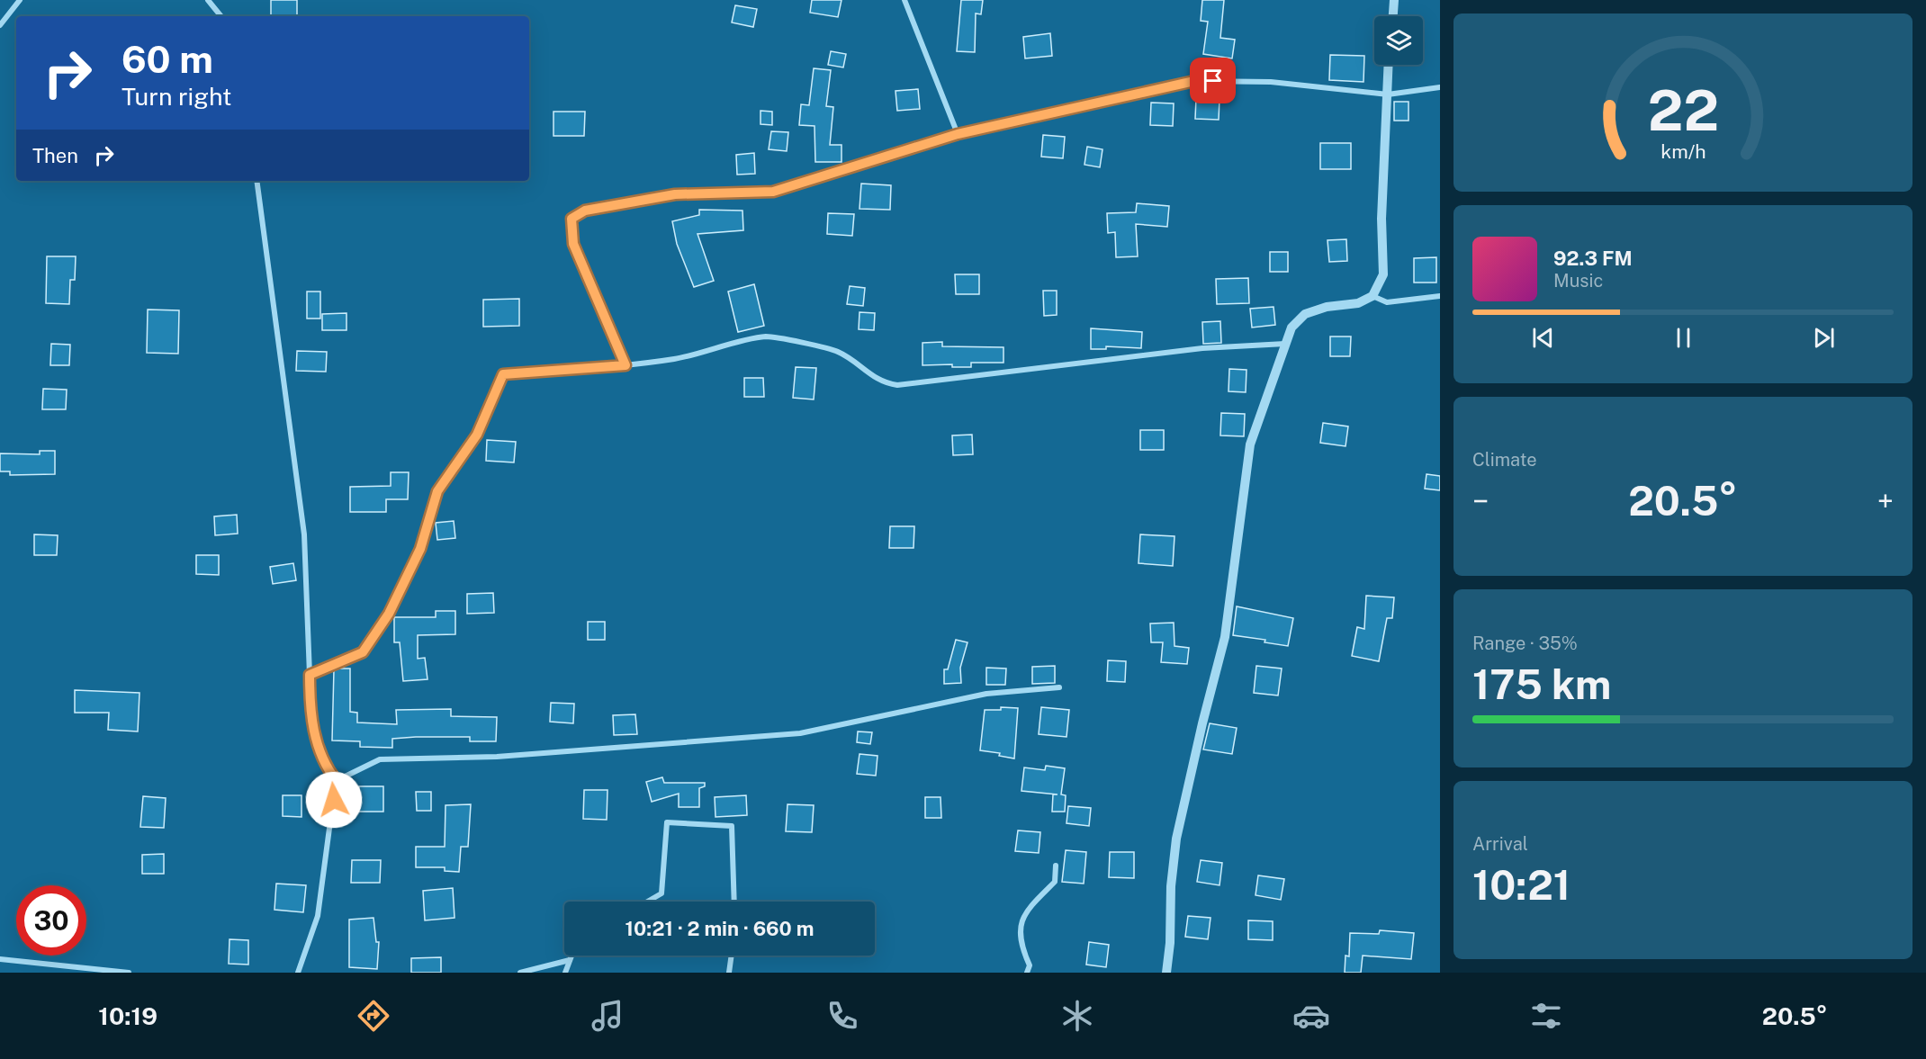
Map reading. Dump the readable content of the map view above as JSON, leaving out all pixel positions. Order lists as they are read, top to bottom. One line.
{"page":{"turn":["60 m","Turn right"],"then":"Then","song":["92.3 FM","Music"],"tile":["Climate",["Range · 35%","175 km"],["Arrival","10:21"]],"heat":["−","20.5°","+"],"limit":"30","trip":"10:21 · 2 min · 660 m","tabs":["10:19","20.5°"],"gauge":["22","km/h"]}}
